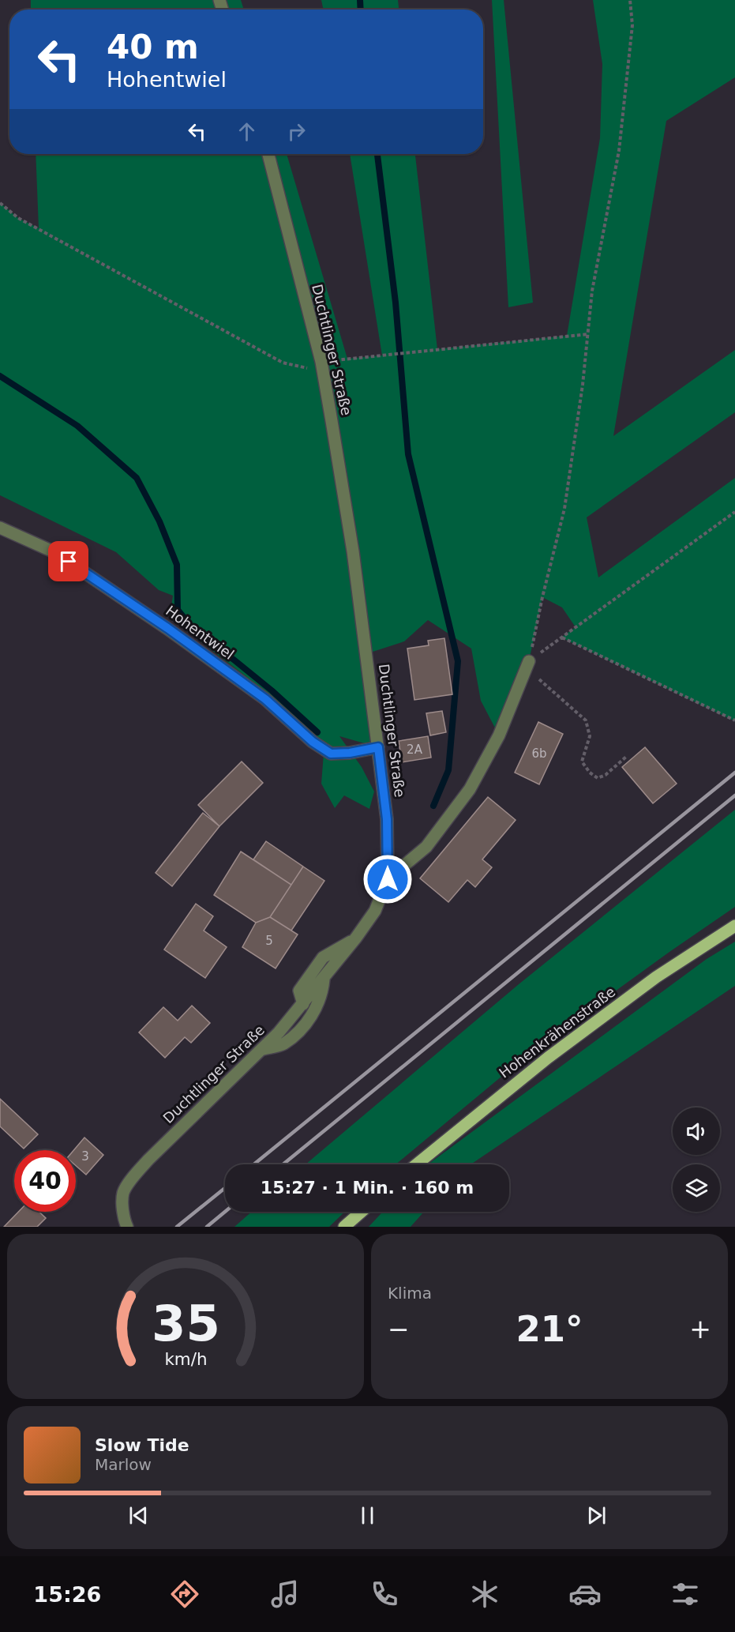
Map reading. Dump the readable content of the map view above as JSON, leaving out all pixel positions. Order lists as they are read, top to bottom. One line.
{"streets":{"main road":["Hohenkrähenstraße"],"street":["Duchtlinger Straße","Hohentwiel"]},"crossings":[["Duchtlinger Straße","Hohentwiel"]],"house_numbers":["2A","6b","5","3"],"page":{"turn":["40 m","Hohentwiel"],"limit":"40","trip":"15:27 · 1 Min. · 160 m","tile":"Klima","heat":["−","21°","+"],"song":["Slow Tide","Marlow"],"tabs":"15:26","gauge":["35","km/h"]}}
